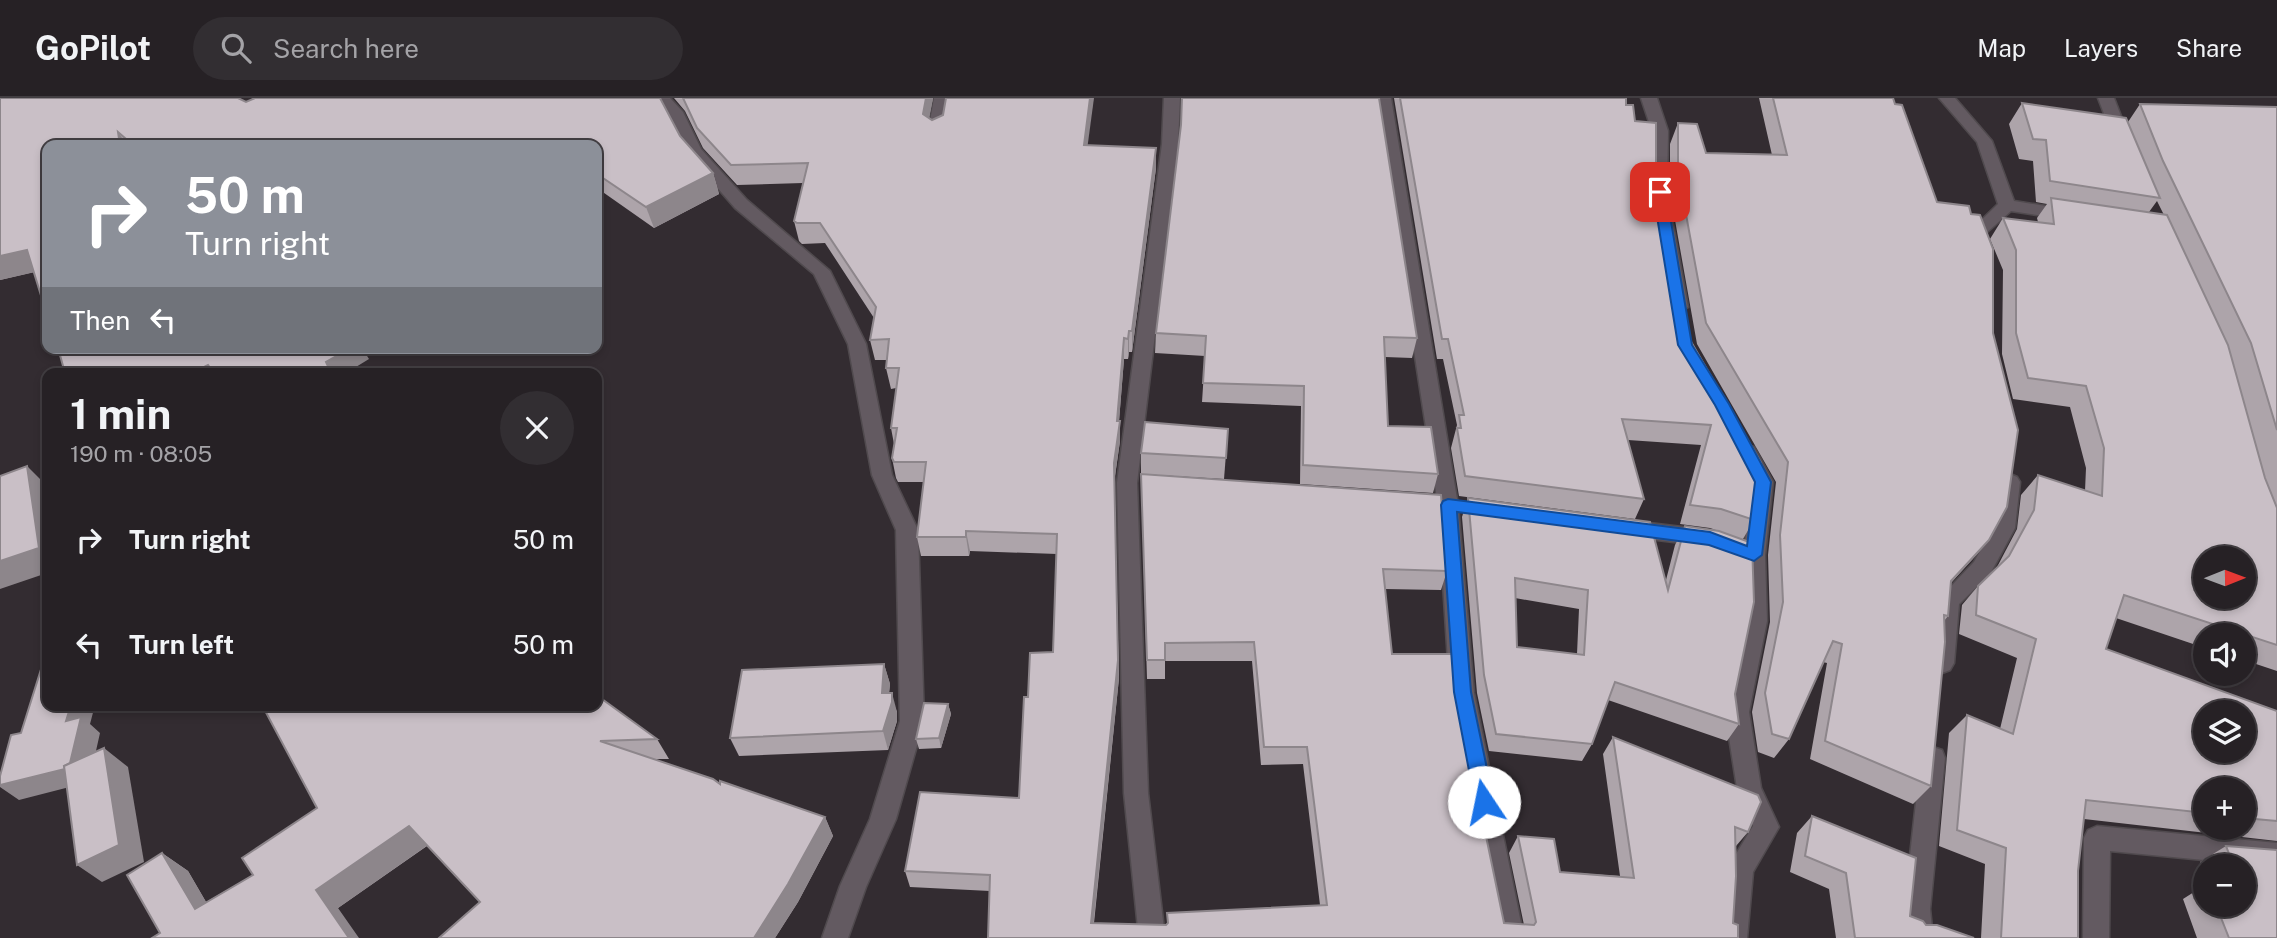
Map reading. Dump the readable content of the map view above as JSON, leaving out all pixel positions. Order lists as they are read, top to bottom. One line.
{"north":"right","page":{"header":"GoPilot","search":"Search here","nav":["Map","Layers","Share"],"turn":["50 m","Turn right"],"then":"Then","heading":["1 min","190 m · 08:05"],"list":[{"name":"Turn right","value":"50 m"},{"name":"Turn left","value":"50 m"}],"map_buttons":["+","−"]}}
